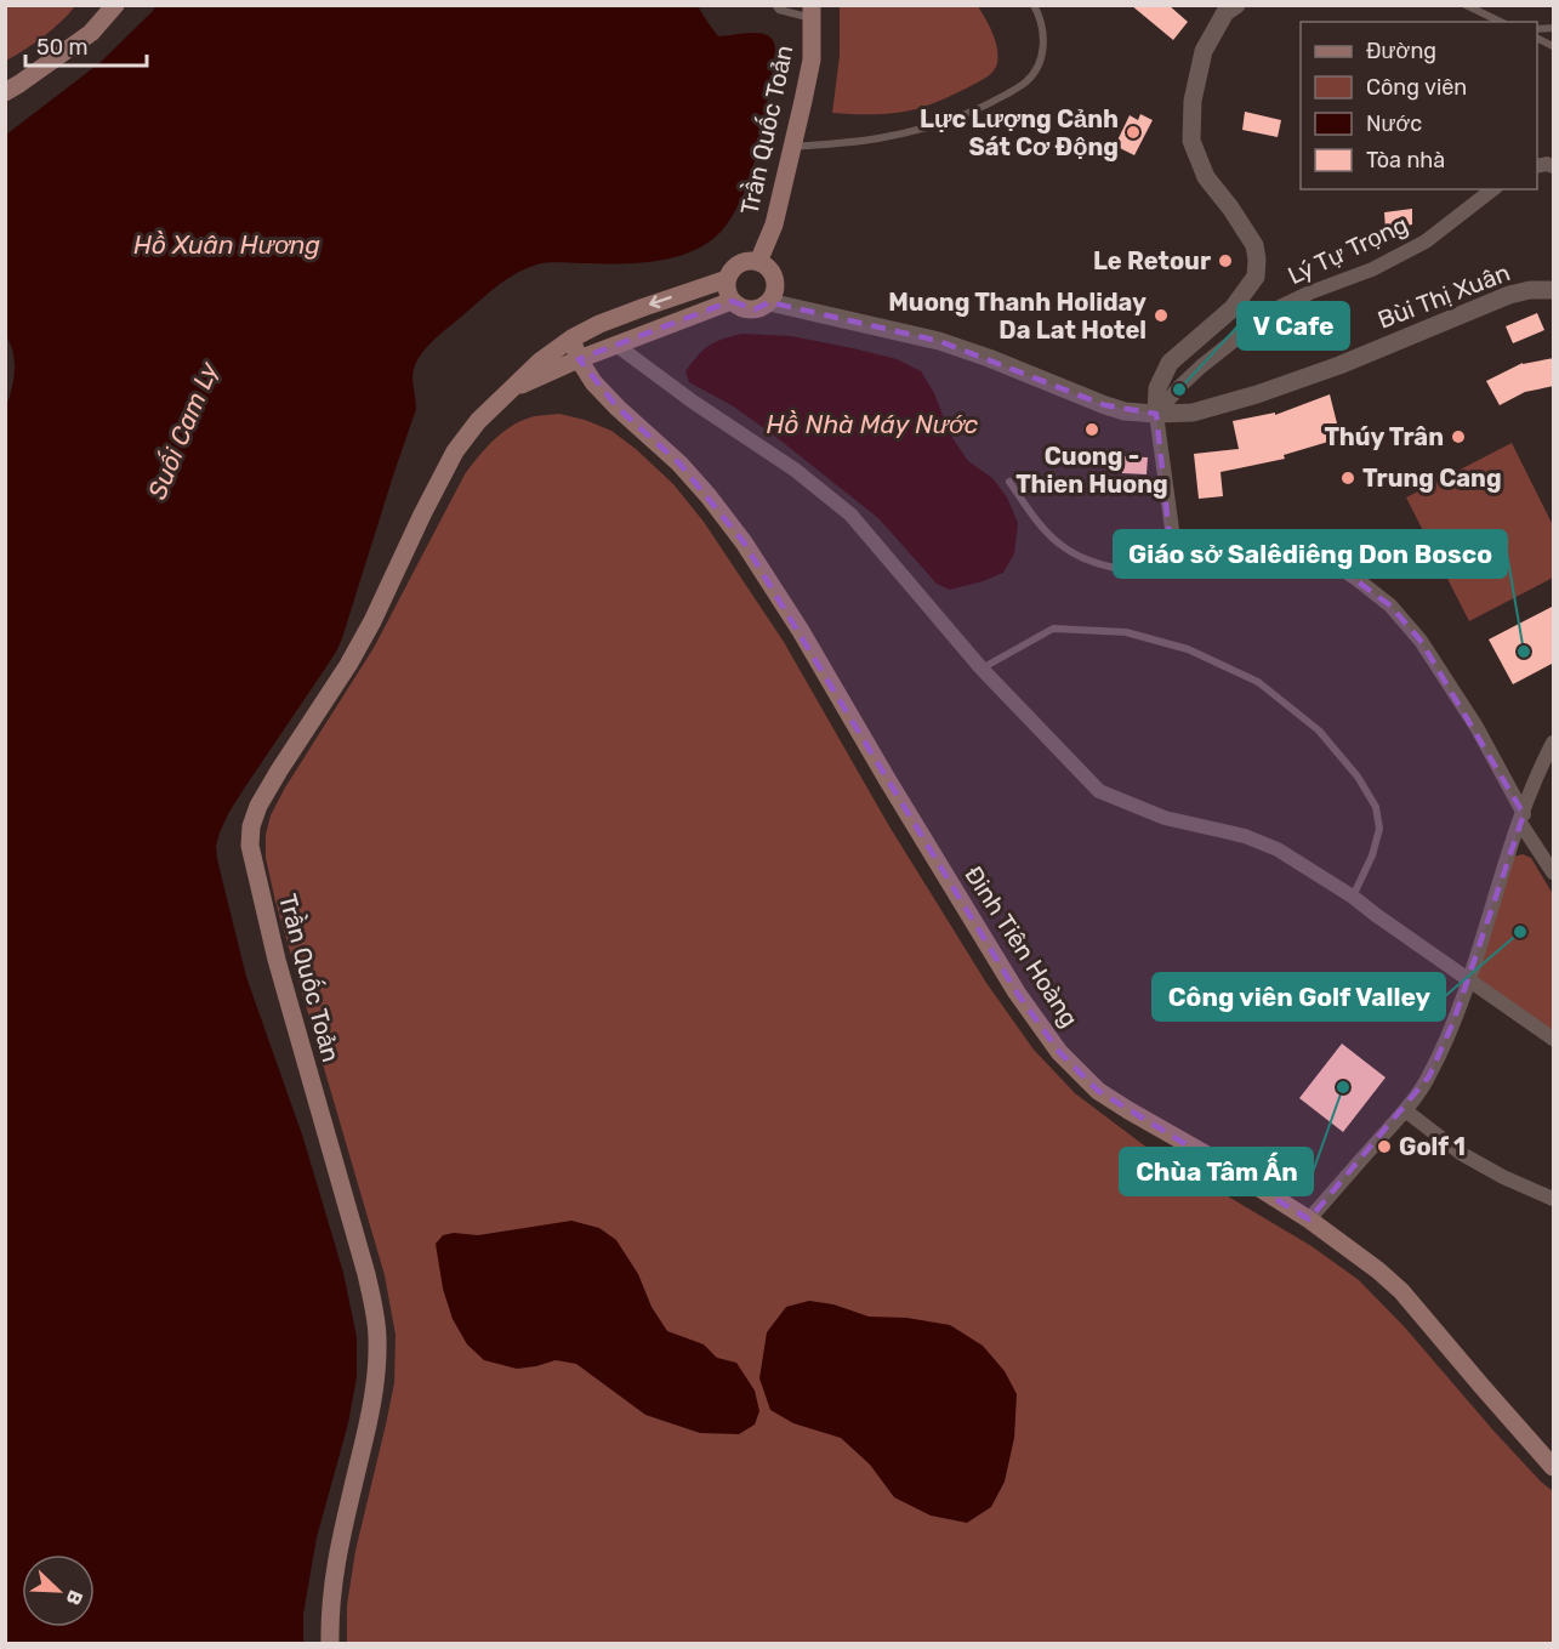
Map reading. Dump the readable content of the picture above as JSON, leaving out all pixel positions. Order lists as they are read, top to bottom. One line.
{"streets":{"main road":["Trần Quốc Toản","Đinh Tiên Hoàng"],"street":["Lý Tự Trọng","Bùi Thị Xuân"]},"crossings":[["Trần Quốc Toản","Bùi Thị Xuân"],["Trần Quốc Toản","Đinh Tiên Hoàng"],["Lý Tự Trọng","Bùi Thị Xuân"]],"water":["Hồ Xuân Hương","Hồ Nhà Máy Nước","Suối Cam Ly"],"places":["Lực Lượng Cảnh Sát Cơ Động","Le Retour","Muong Thanh Holiday Da Lat Hotel","V Cafe","Cuong - Thien Huong","Thúy Trân","Trung Cang","Giáo sở Salêdiêng Don Bosco","Công viên Golf Valley","Chùa Tâm Ấn","Golf 1"],"legend":["Đường","Công viên","Nước","Tòa nhà"],"scale_bar":"50 m","north":"bottom right"}
